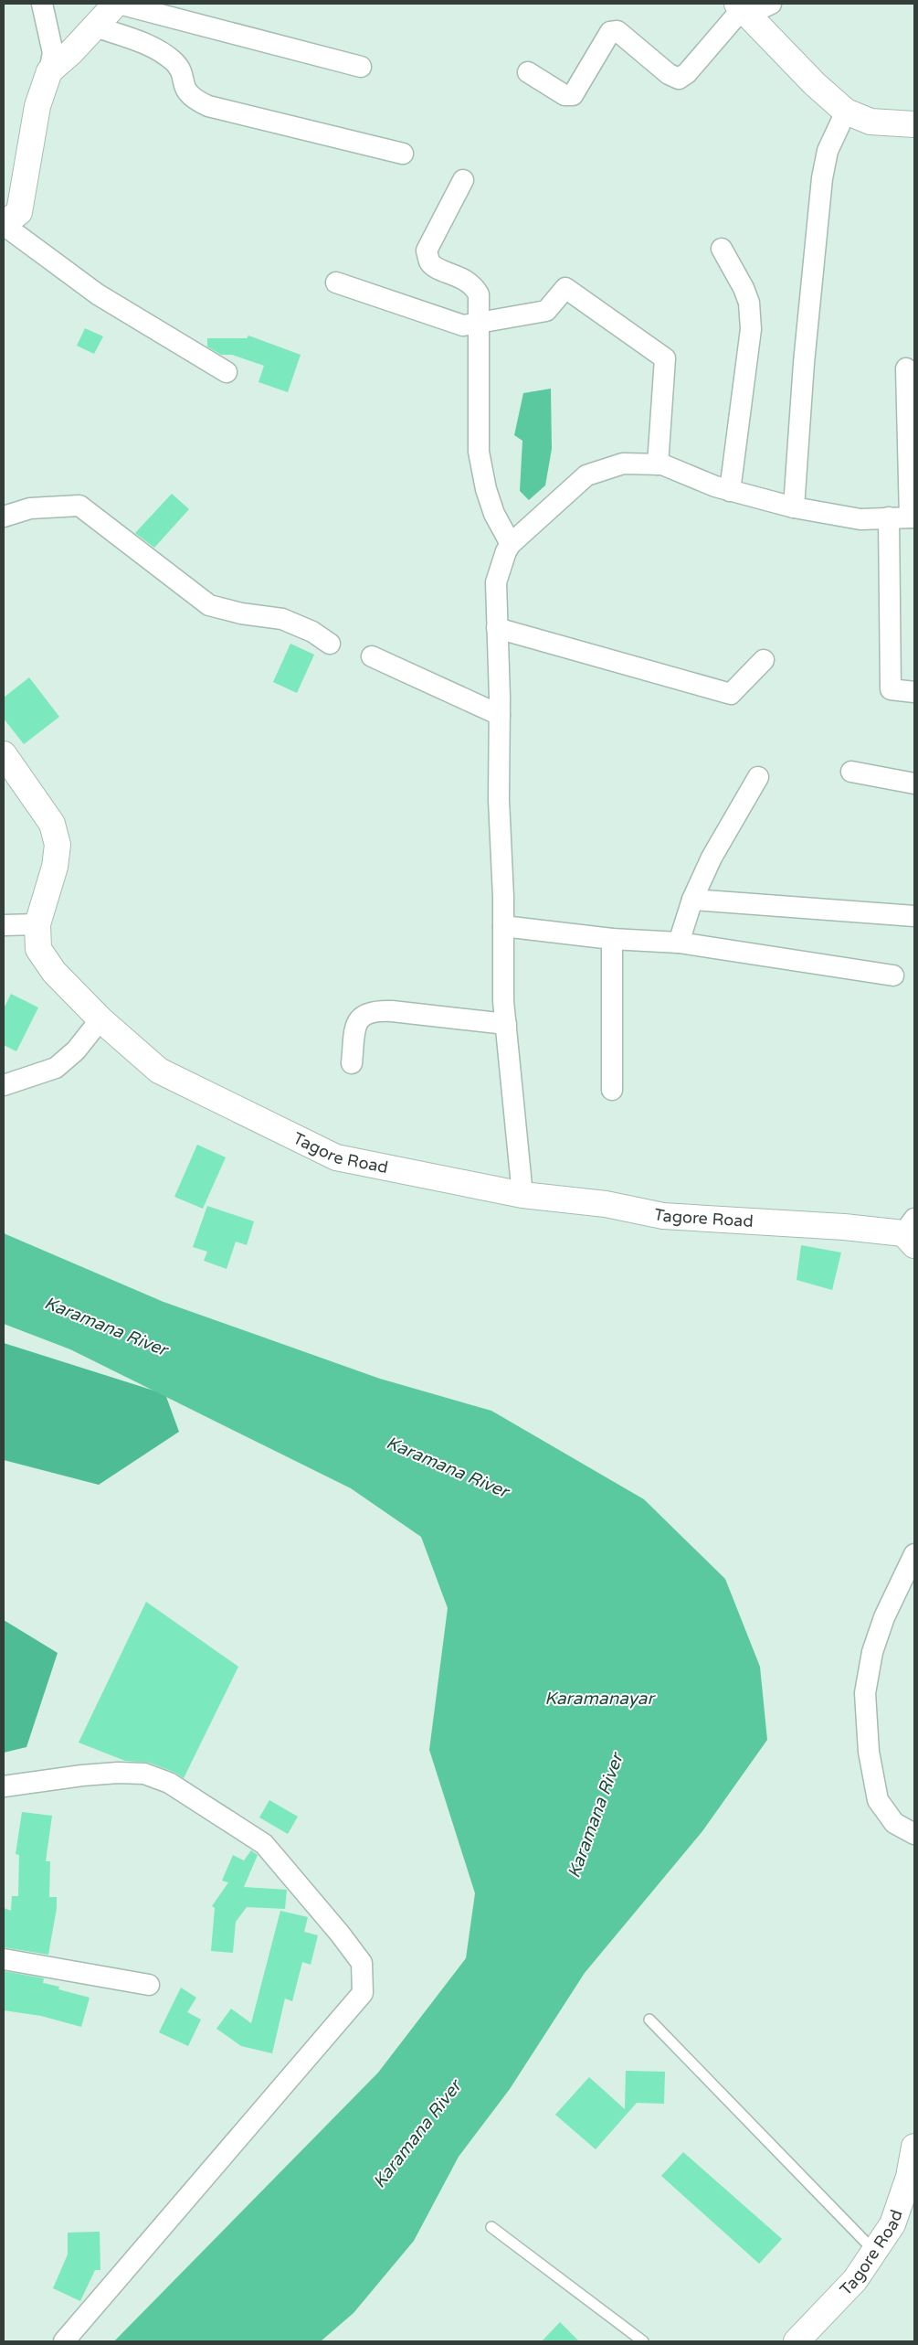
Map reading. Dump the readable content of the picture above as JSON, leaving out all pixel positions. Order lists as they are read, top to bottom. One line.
{"streets":{"street":["Tagore Road"]},"water":["Karamana River","Karamanayar"]}
